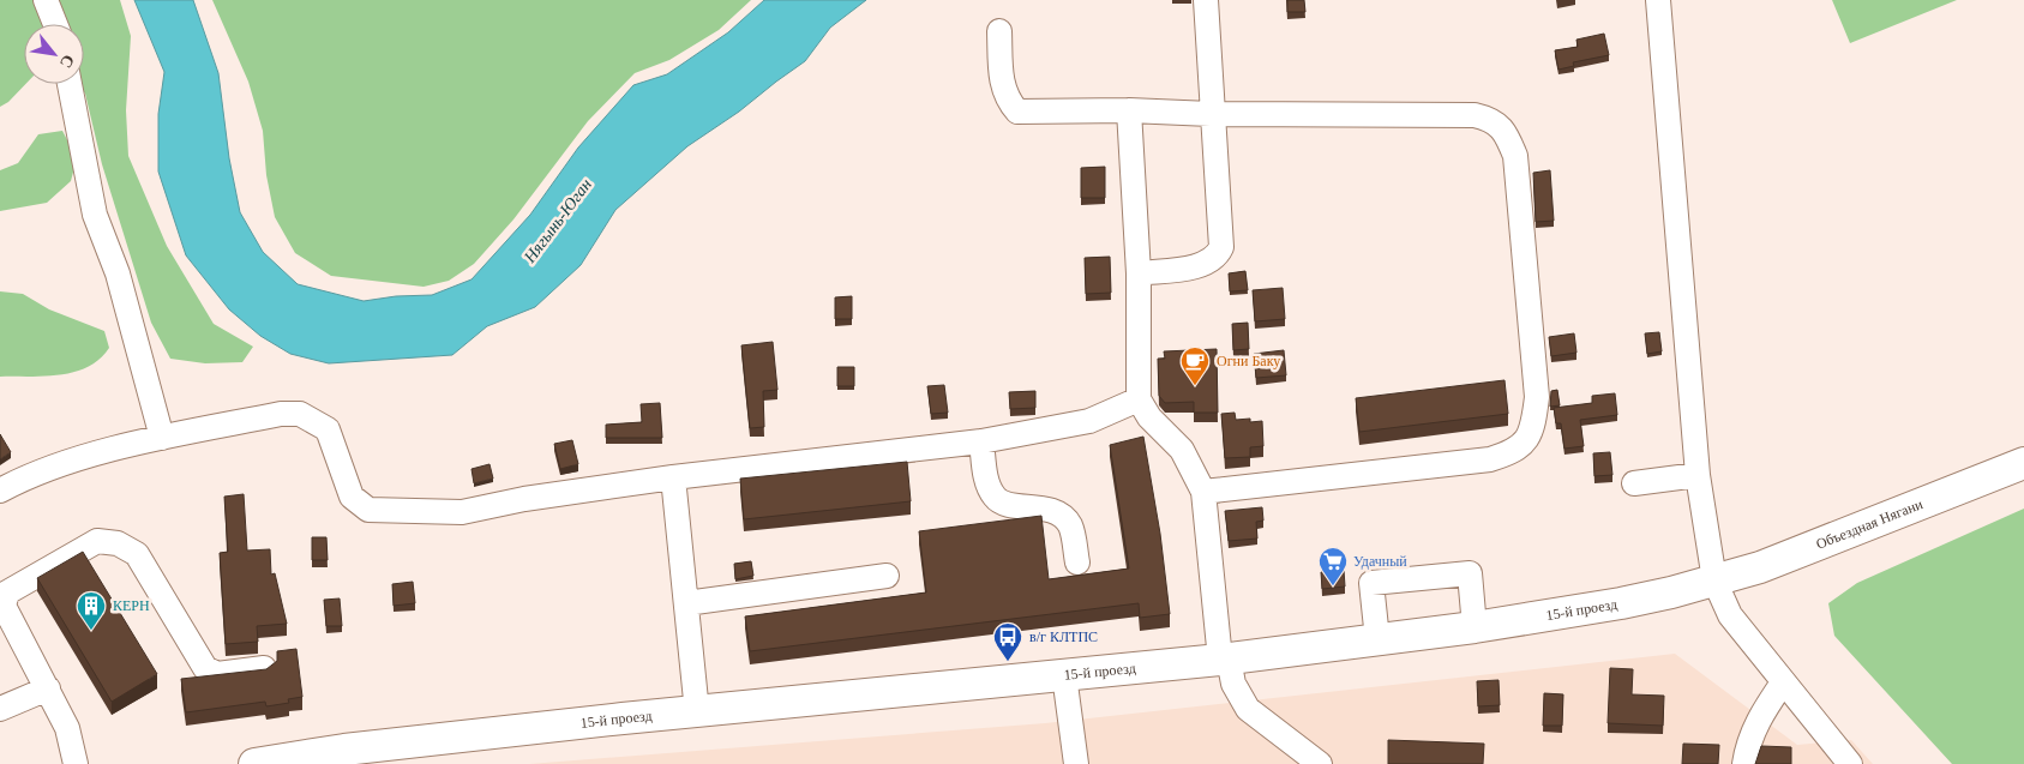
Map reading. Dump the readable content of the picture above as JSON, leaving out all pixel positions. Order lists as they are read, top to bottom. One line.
{"streets":{"main road":["Объездная Нягани","15-й проезд"]},"crossings":[["Объездная Нягани","15-й проезд"]],"water":["Нягынь-Юган"],"places":{"cafe":["Огни Баку"],"supermarket":["Удачный"],"building":["КЕРН"],"bus stop":["в/г КЛТПС"]},"north":"bottom right"}
